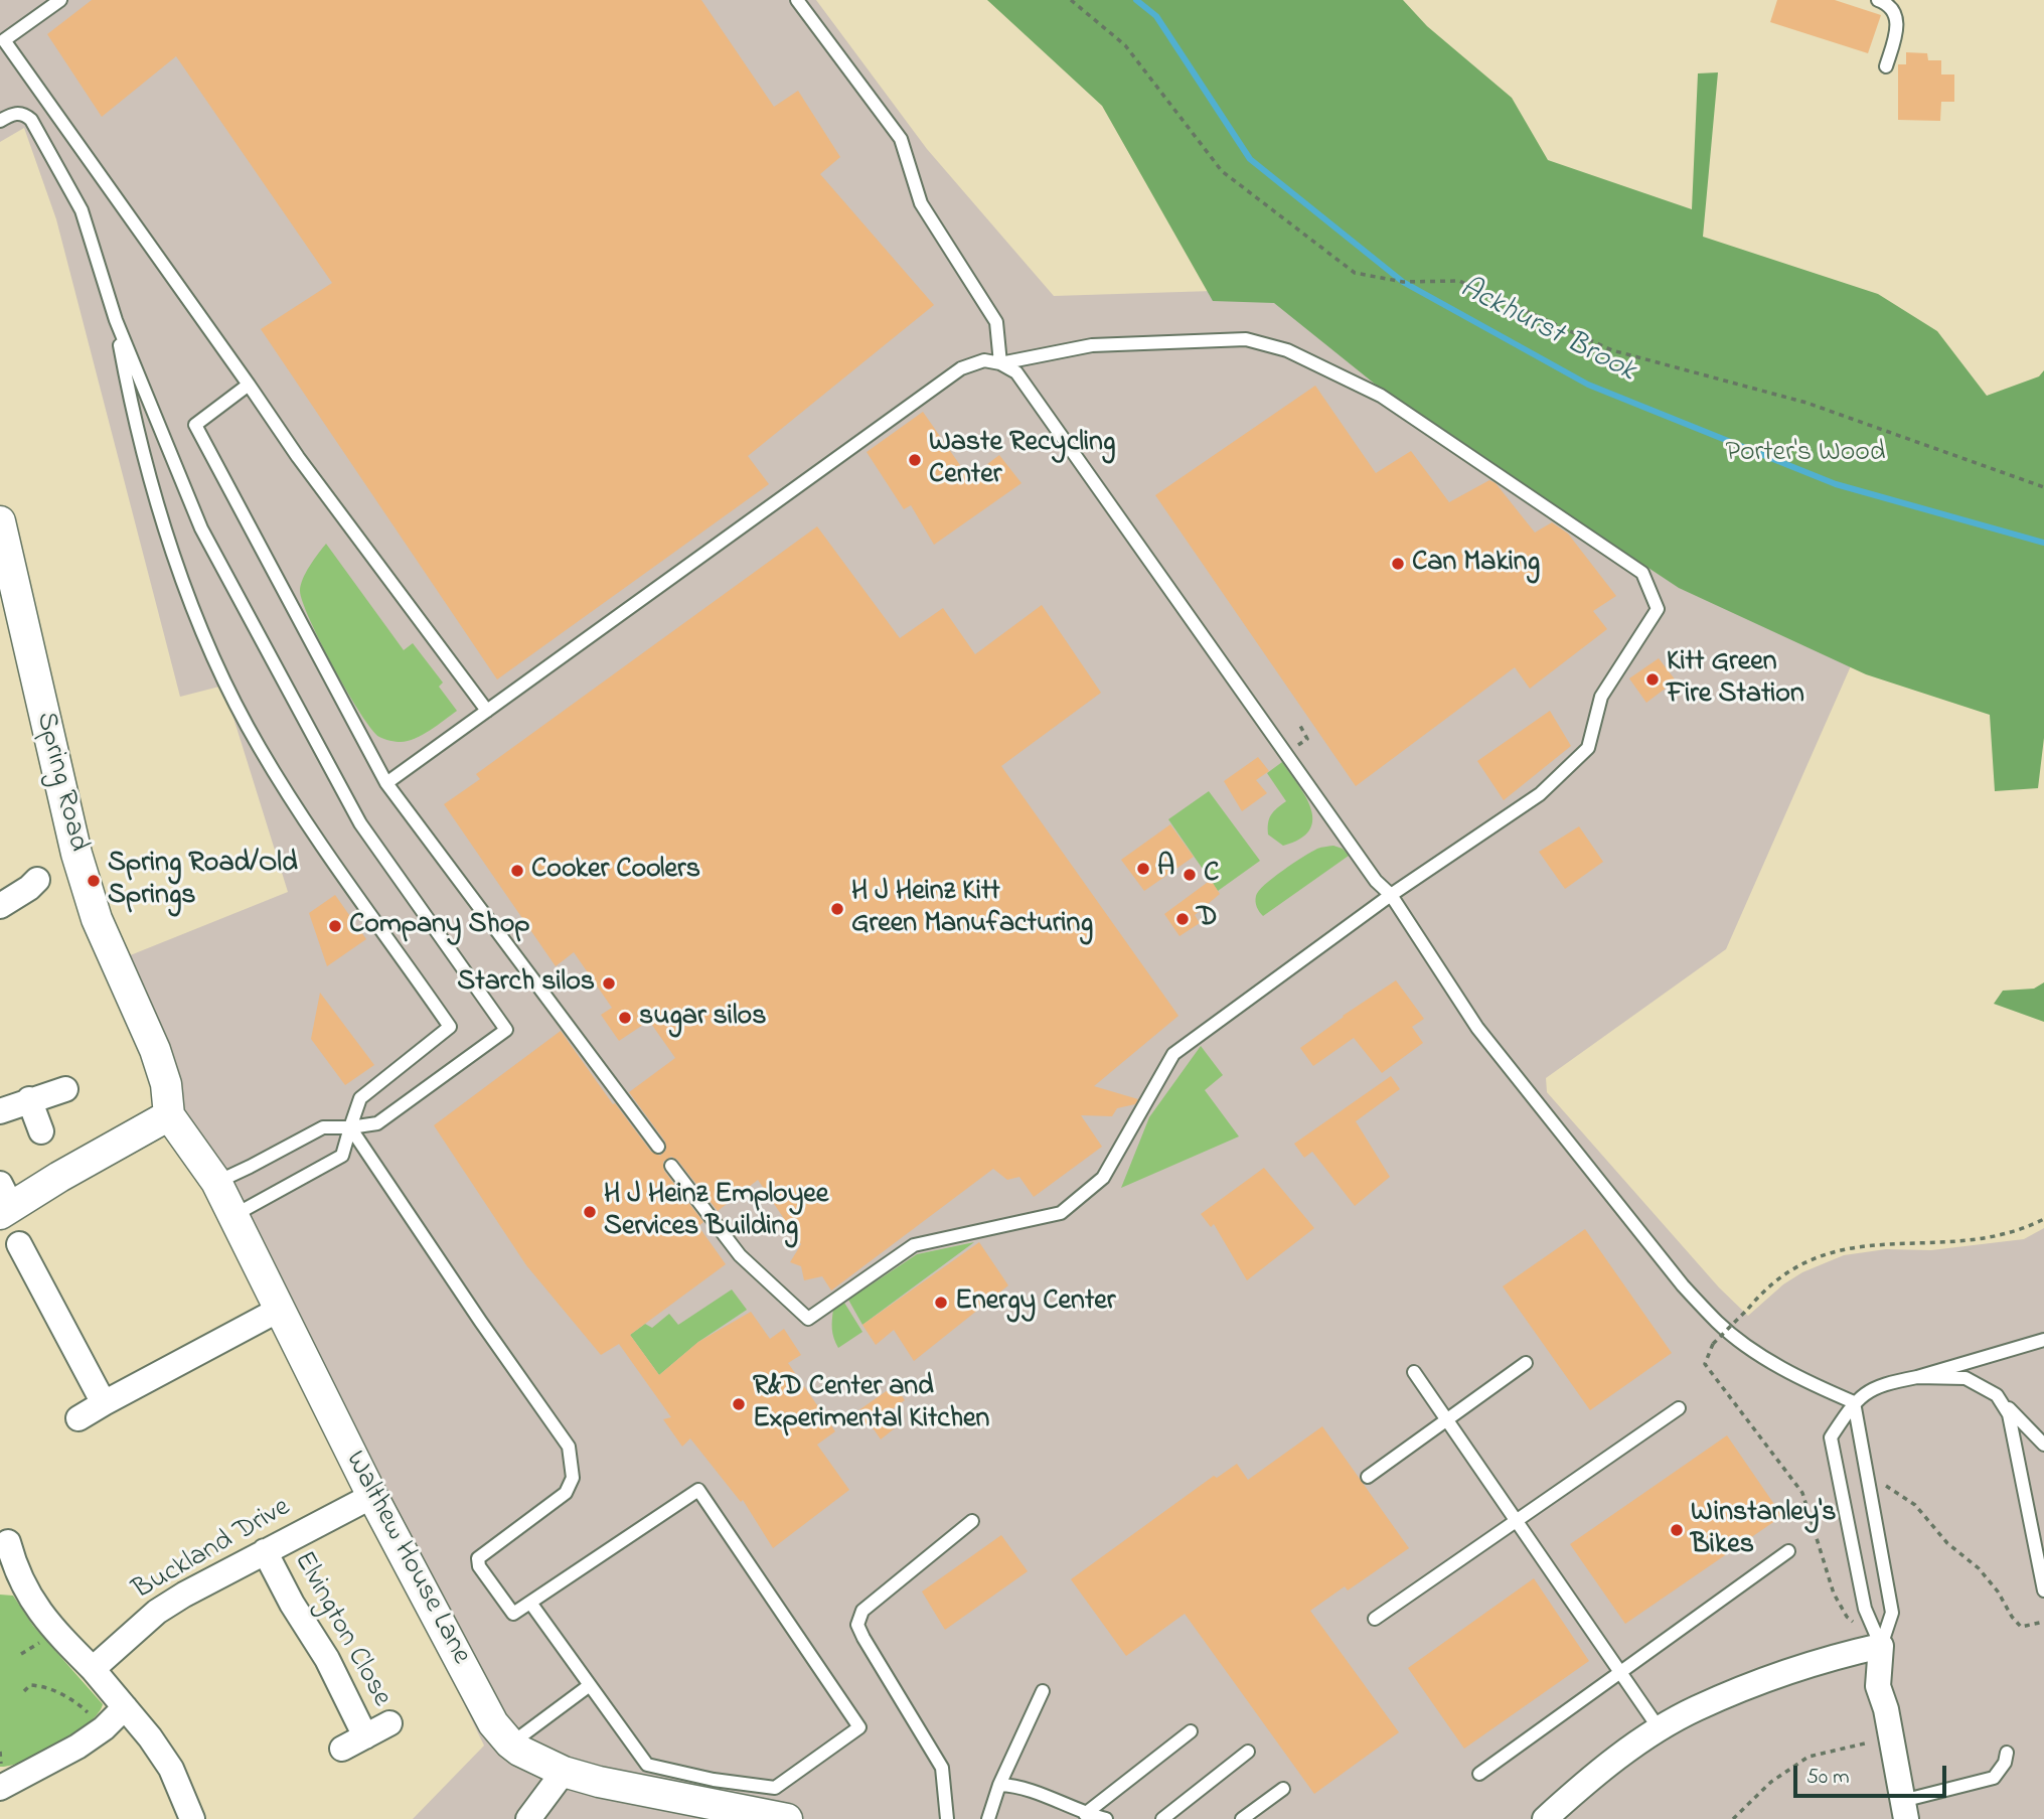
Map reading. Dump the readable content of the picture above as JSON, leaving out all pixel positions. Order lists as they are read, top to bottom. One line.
{"streets":{"street":["Spring Road","Buckland Drive","Walthew House Lane","Elvington Close"]},"crossings":[["Spring Road","Walthew House Lane"],["Buckland Drive","Walthew House Lane"],["Buckland Drive","Elvington Close"]],"water":["Ackhurst Brook"],"parks":["Porter's Wood"],"places":["Waste Recycling Center","Can Making","Kitt Green Fire Station","A","Cooker Coolers","C","Spring Road/Old Springs","H J Heinz Kitt Green Manufacturing","D","Company Shop","Starch silos","sugar silos","H J Heinz Employee Services Building","Energy Center","R&D Center and Experimental Kitchen","Winstanley's Bikes"],"scale_bar":"50 m"}
